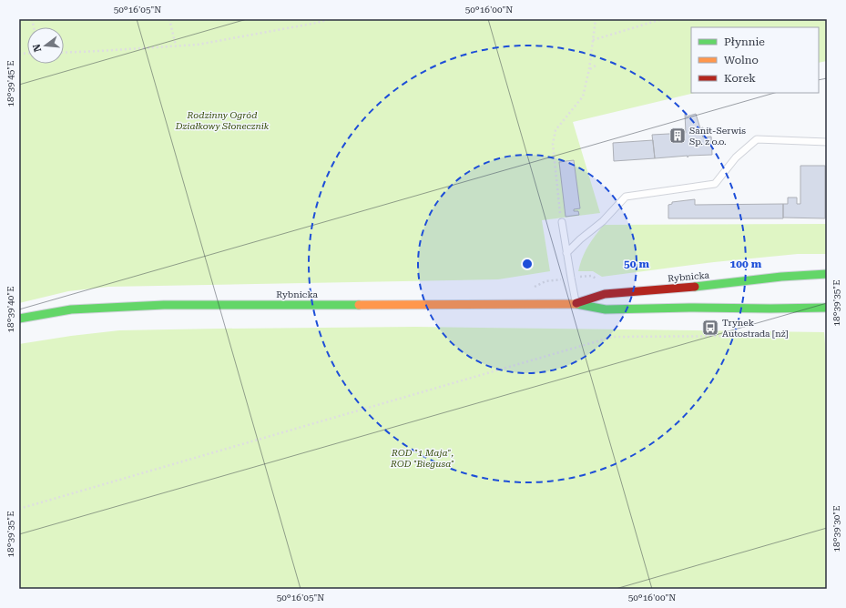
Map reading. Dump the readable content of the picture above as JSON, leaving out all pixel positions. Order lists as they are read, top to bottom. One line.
{"streets":{"main road":["Rybnicka"]},"parks":["Rodzinny Ogród Działkowy Słonecznik","ROD \"1 Maja\", ROD \"Biegusa\""],"places":{"building":["Sanit-Serwis Sp. z o.o."],"bus stop":["Trynek Autostrada [nż]"]},"legend":["Płynnie","Wolno","Korek"],"north":"left","coordinates":["50°16'05\"N","50°16'00\"N","18°39'45\"E","18°39'35\"E","18°39'40\"E","18°39'30\"E"],"rings":["50 m","100 m"]}
